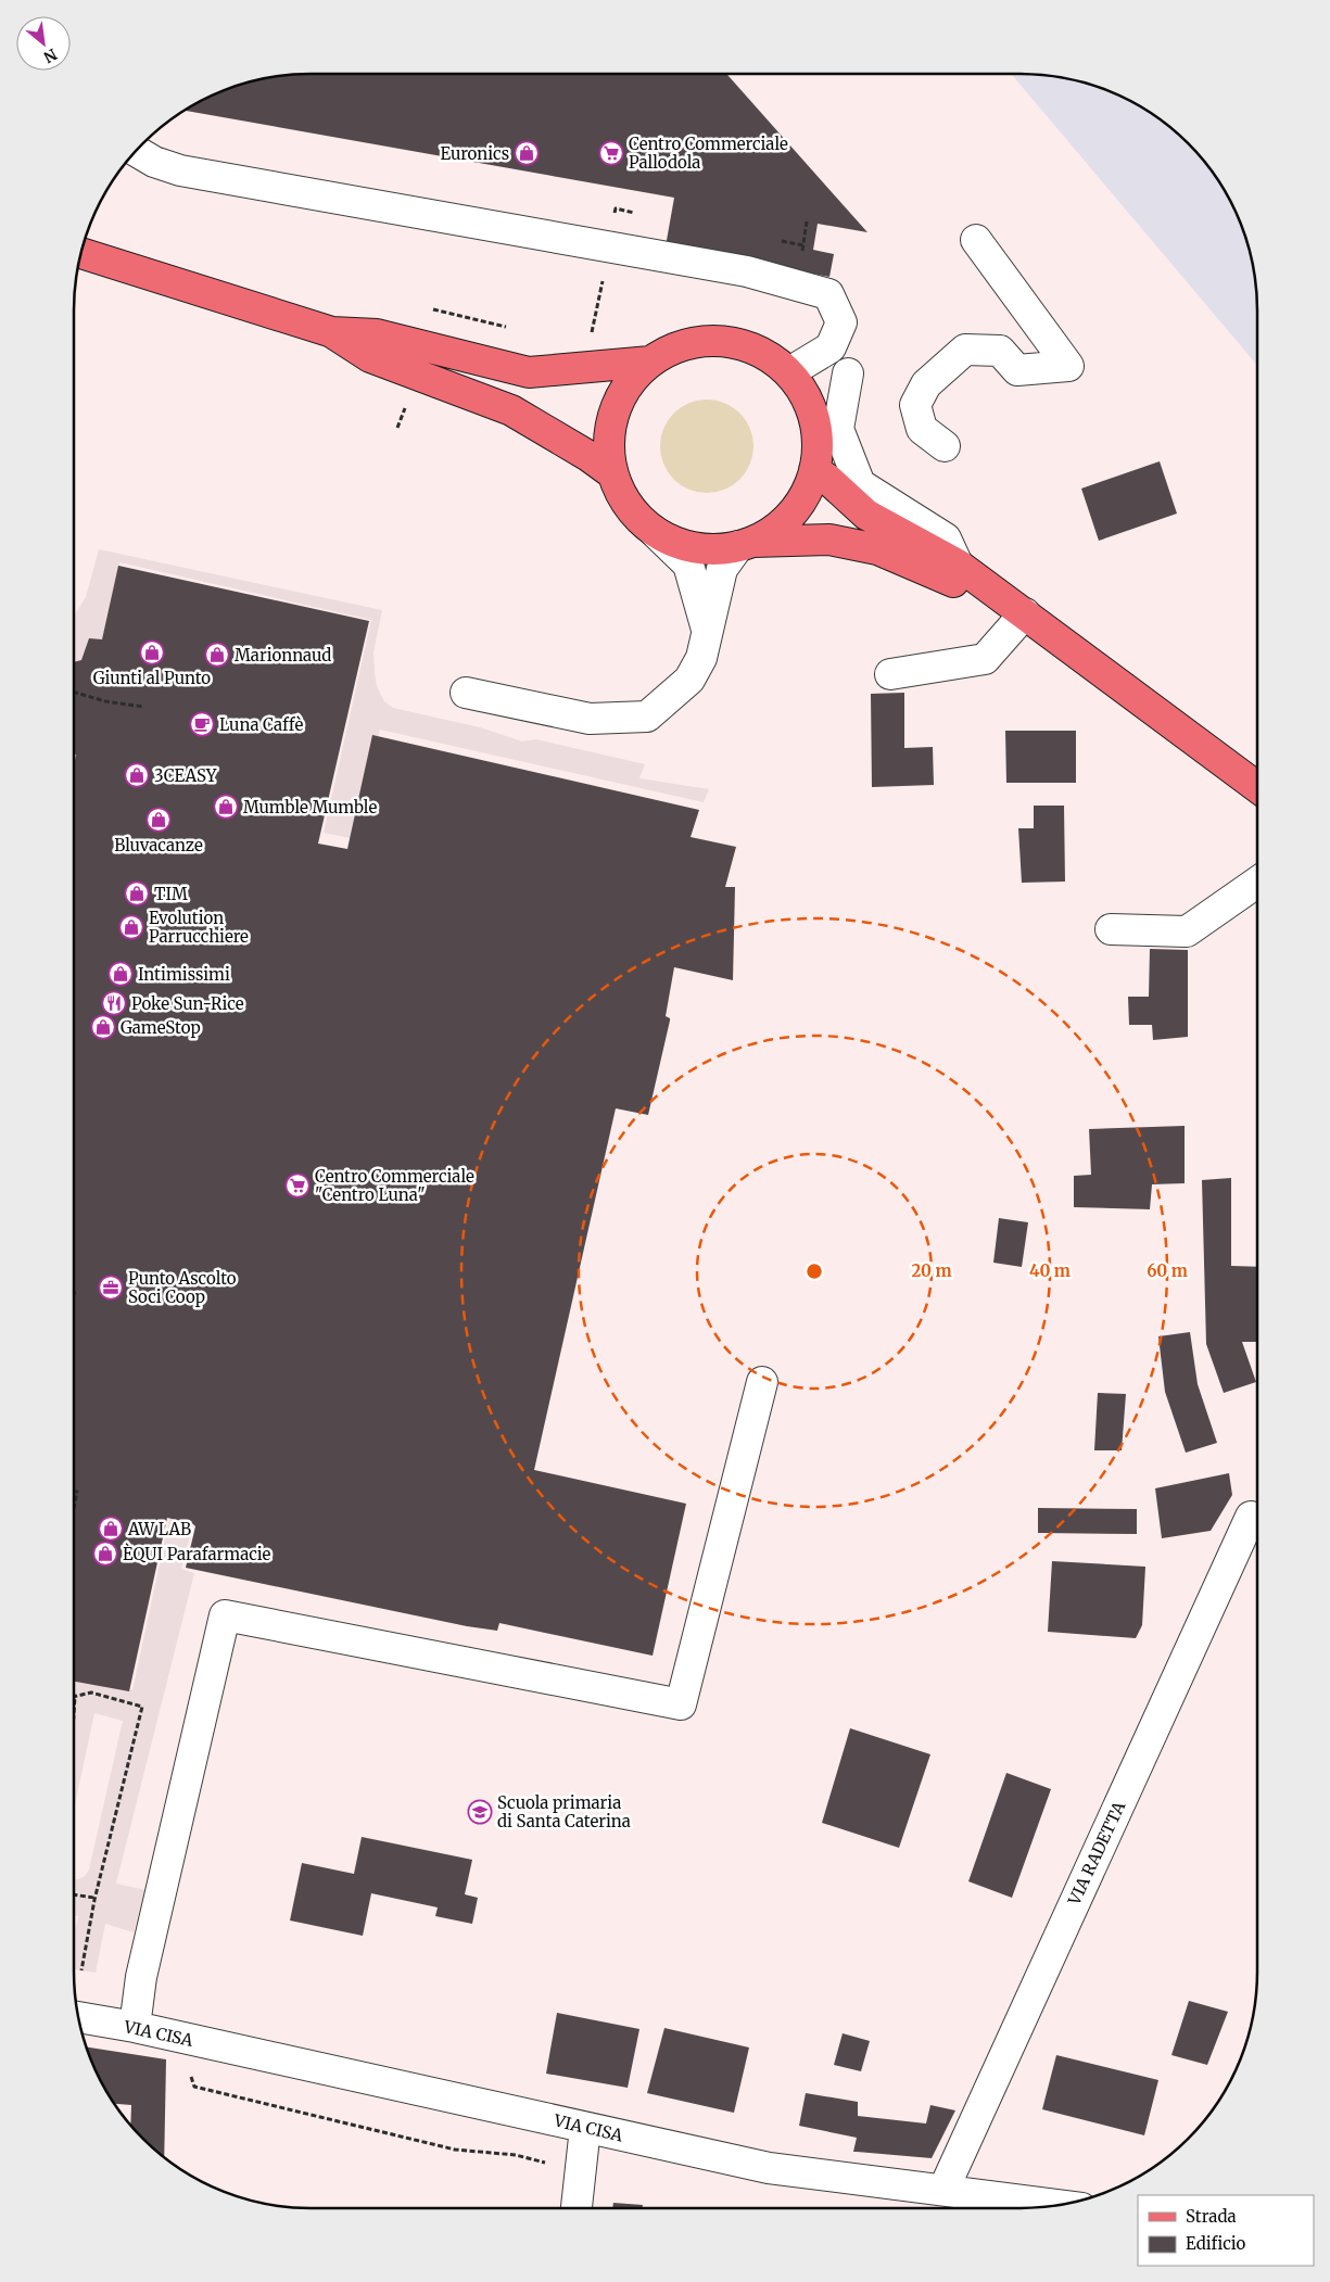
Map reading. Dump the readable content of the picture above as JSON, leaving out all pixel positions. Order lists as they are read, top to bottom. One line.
{"streets":{"street":["VIA RADETTA","VIA CISA"]},"crossings":[["VIA RADETTA","VIA CISA"]],"places":{"shop":["Euronics","Giunti al Punto","Marionnaud","3CEASY","Mumble Mumble","Bluvacanze","TIM","Evolution Parrucchiere","Intimissimi","GameStop","AW LAB","ÈQUI Parafarmacie"],"supermarket":["Centro Commerciale Pallodola","Centro Commerciale \"Centro Luna\""],"cafe":["Luna Caffè"],"restaurant":["Poke Sun-Rice"],"office":["Punto Ascolto Soci Coop"],"school or university":["Scuola primaria di Santa Caterina"]},"legend":["Strada","Edificio"],"north":"bottom right","rings":["20 m","40 m","60 m"]}
